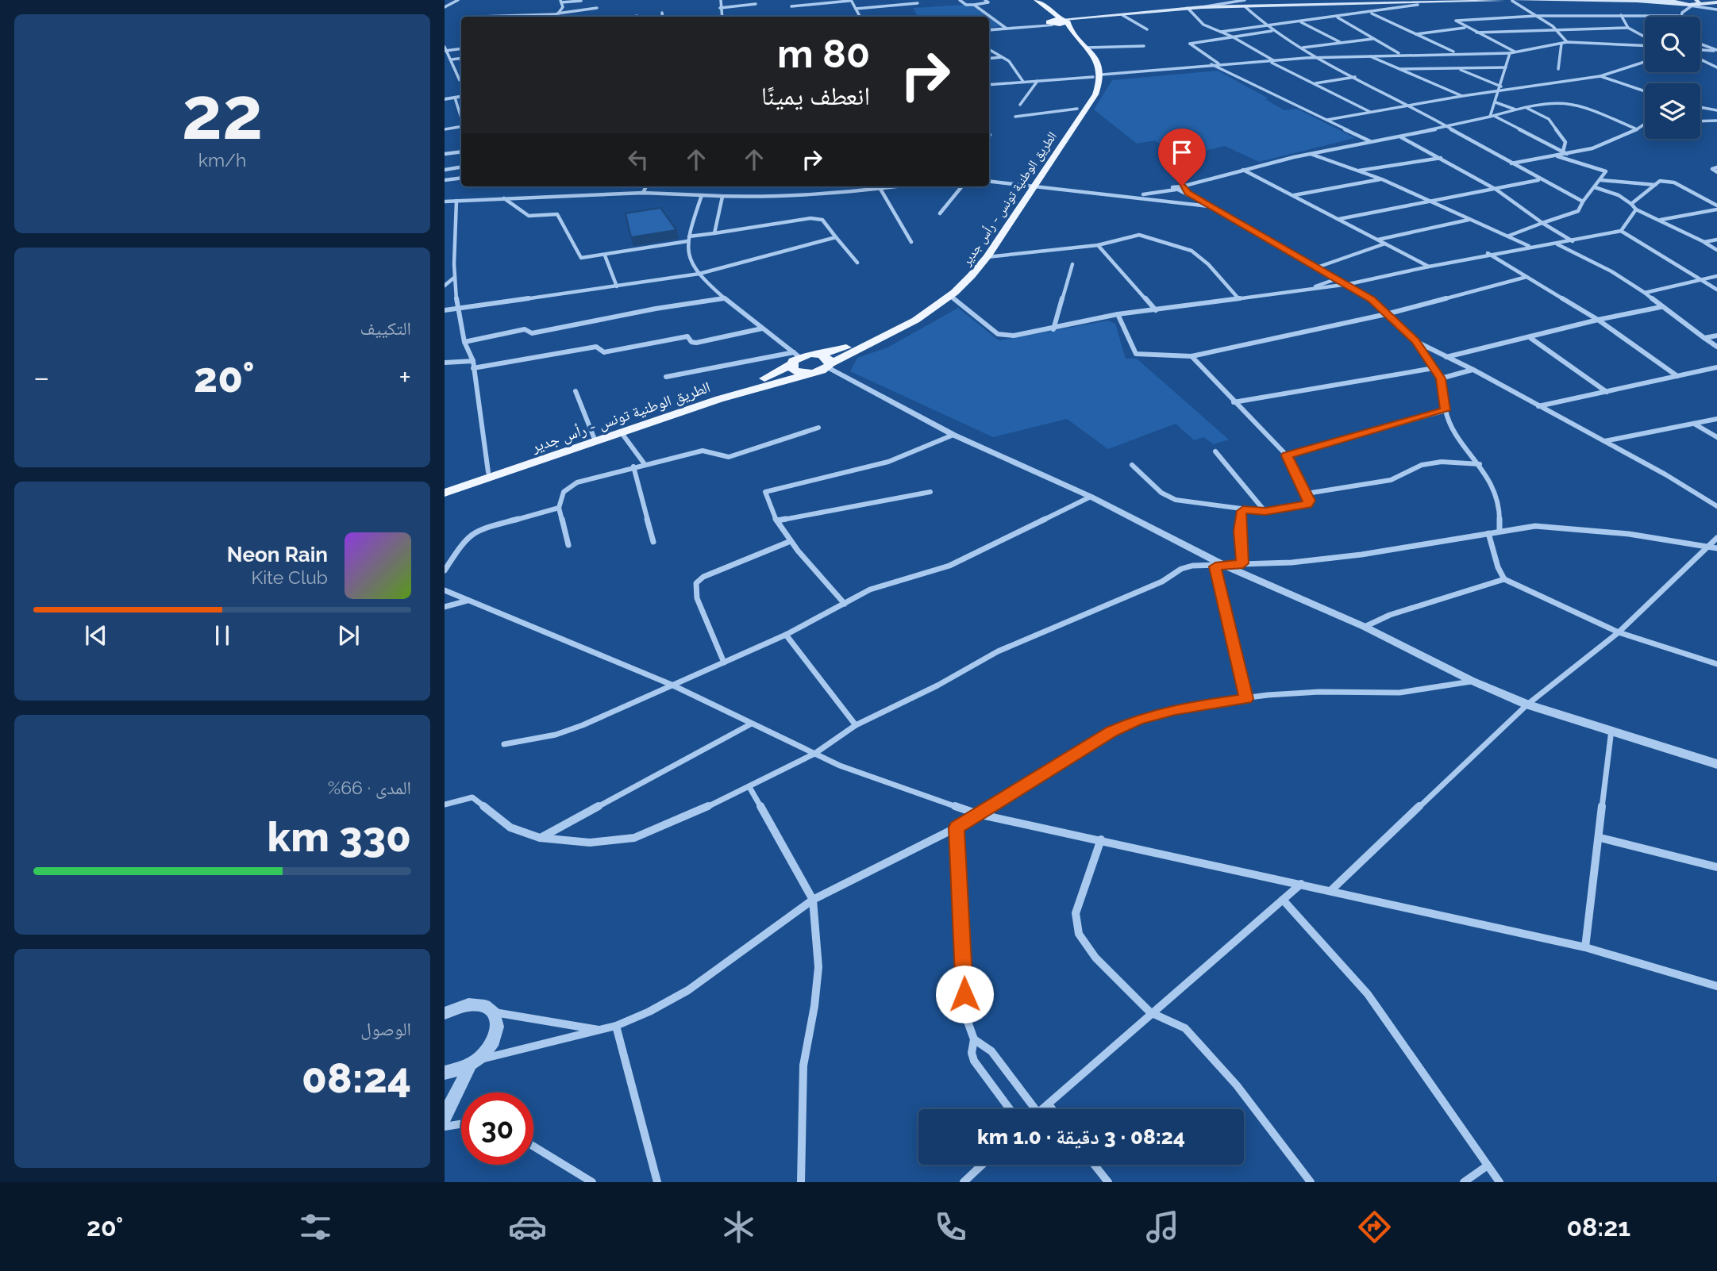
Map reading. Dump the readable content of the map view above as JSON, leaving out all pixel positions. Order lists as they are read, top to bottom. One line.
{"streets":{"main road":["الطريق الوطنية تونس - رأس جدير"]},"page":{"tile":[["22","km/h"],"التكييف",["المدى · 66%","330 km"],["الوصول","08:24"]],"turn":["80 m","انعطف يمينًا"],"heat":["−","20°","+"],"song":["Neon Rain","Kite Club"],"limit":"30","trip":"08:24 · 3 دقيقة · 1.0 km","tabs":["08:21","20°"]}}
